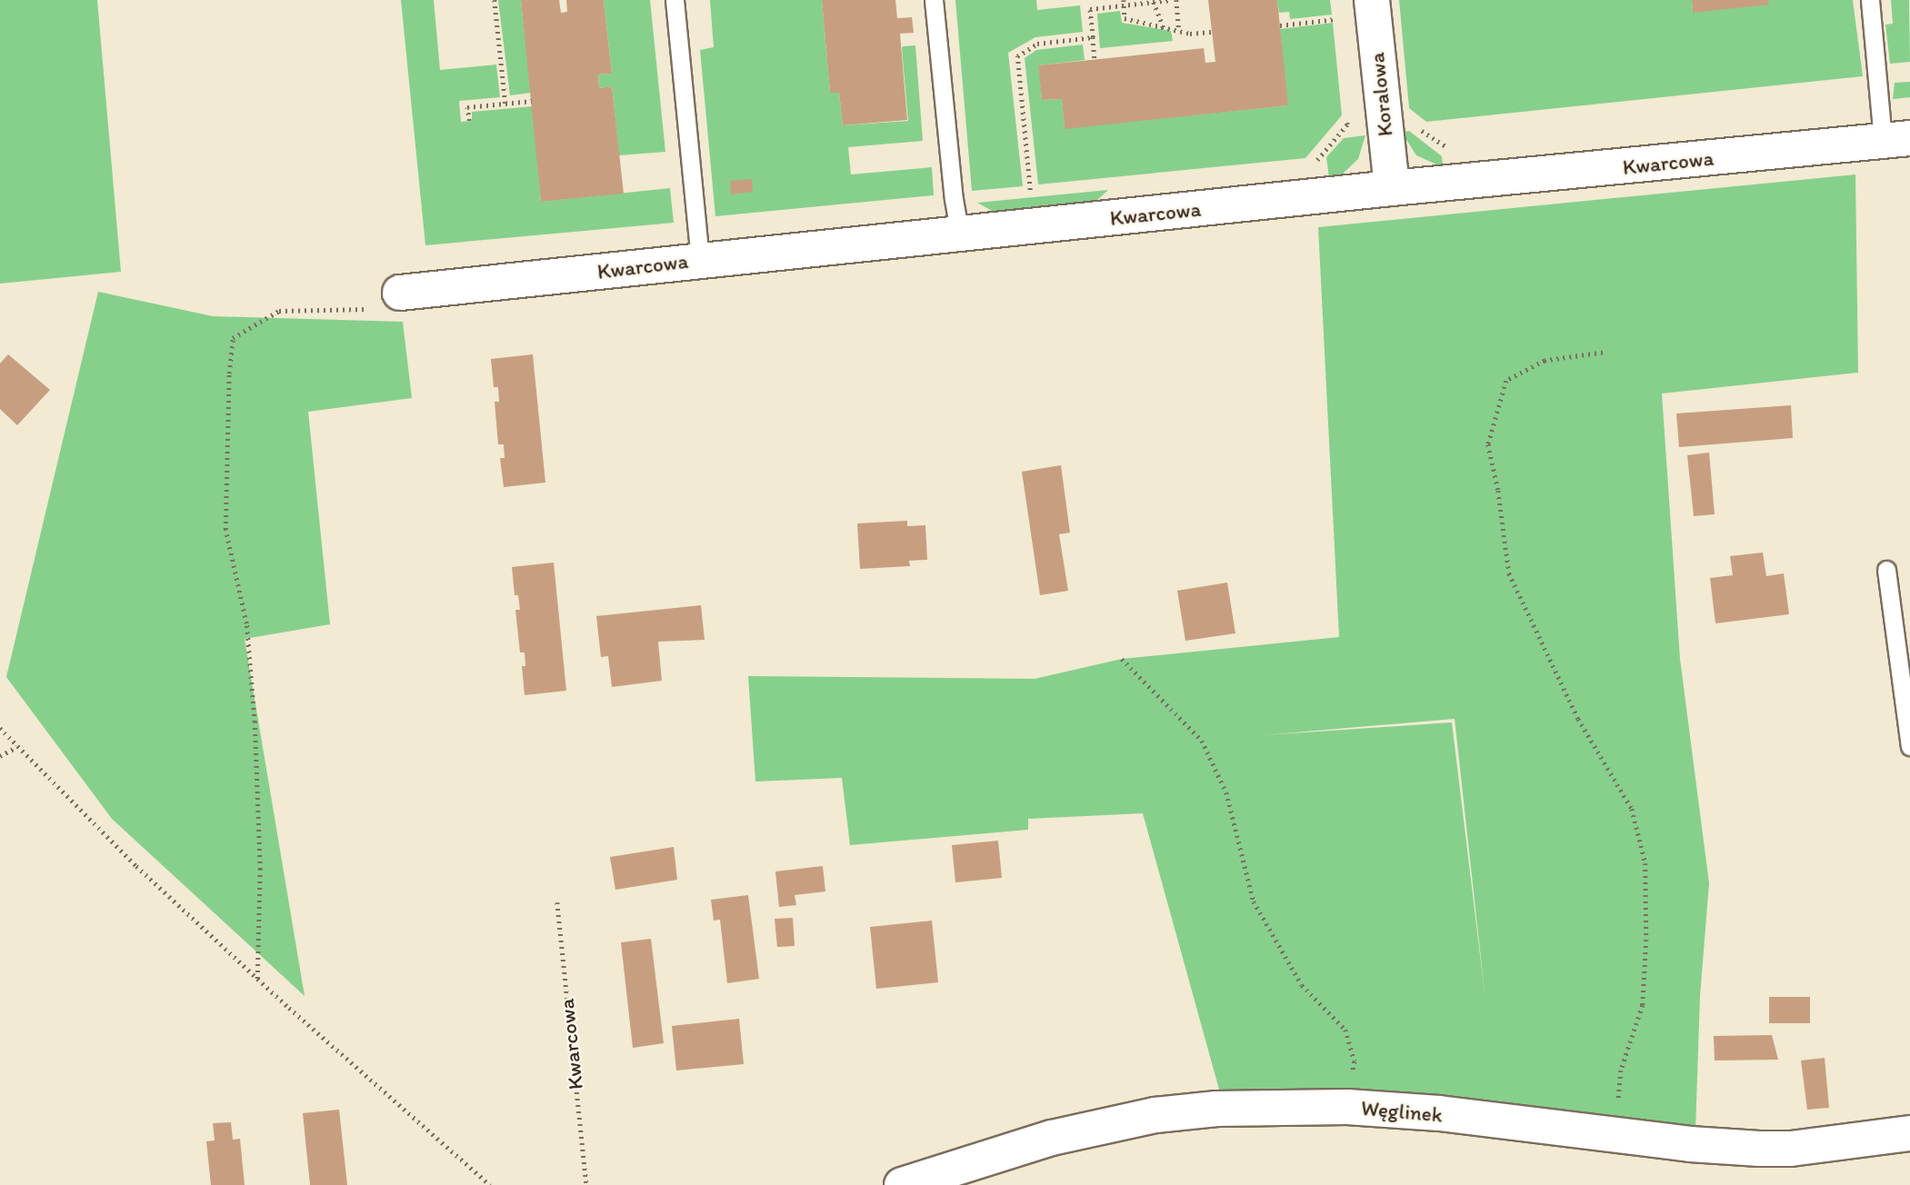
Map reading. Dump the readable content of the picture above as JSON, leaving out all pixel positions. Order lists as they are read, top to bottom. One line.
{"streets":{"street":["Koralowa","Kwarcowa","Węglinek"]},"crossings":[["Koralowa","Kwarcowa"]]}
